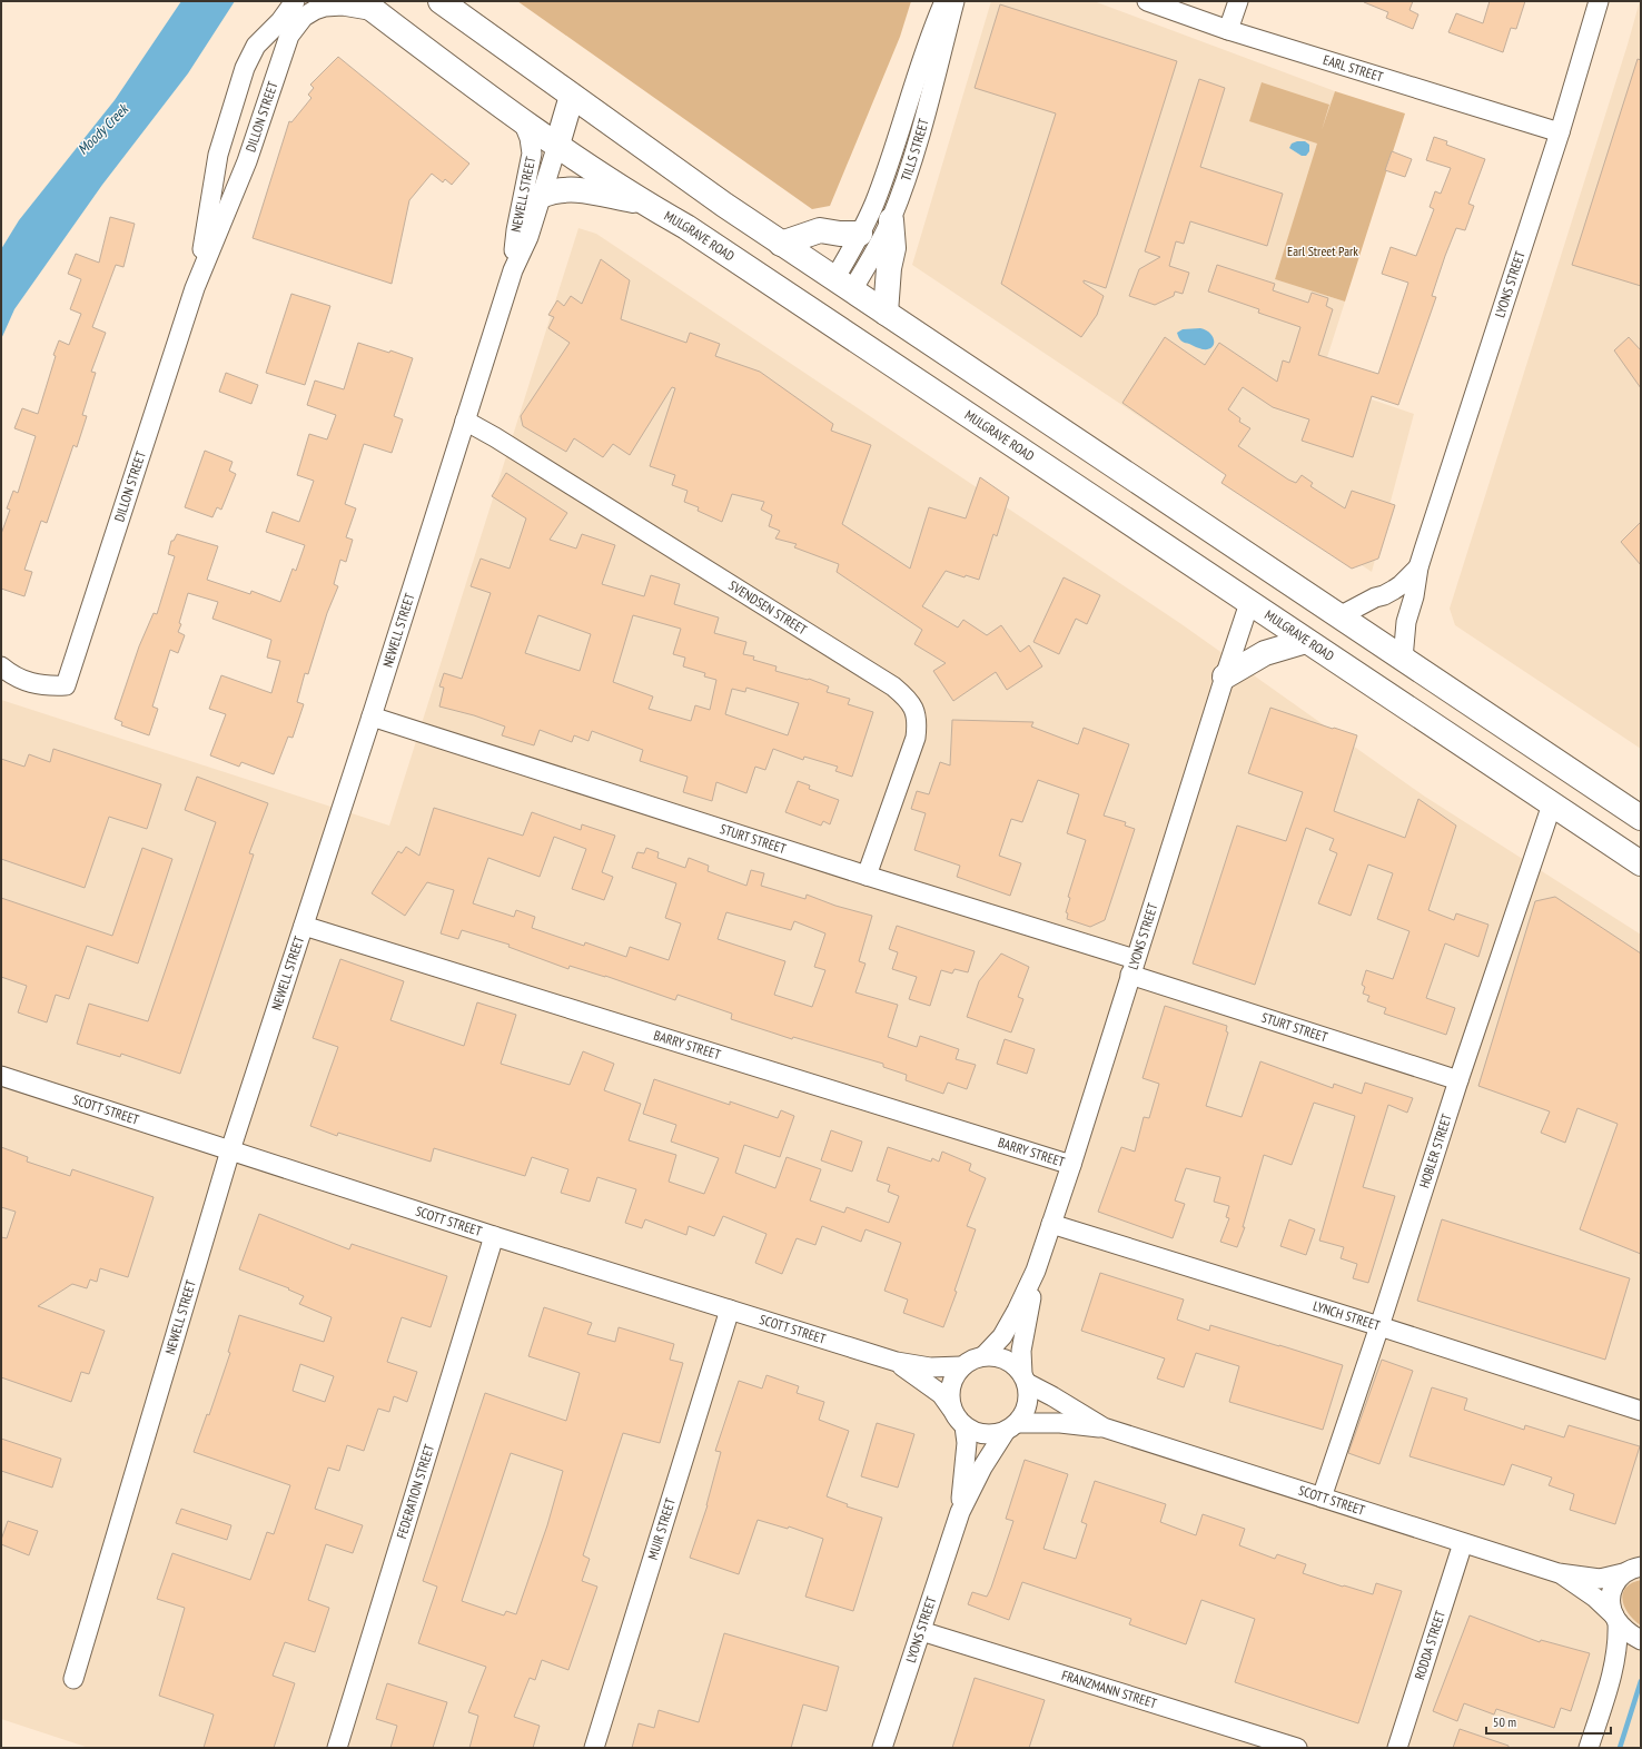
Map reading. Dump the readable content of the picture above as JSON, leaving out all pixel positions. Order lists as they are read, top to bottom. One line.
{"streets":{"main road":["MULGRAVE ROAD"],"street":["EARL STREET","DILLON STREET","TILLS STREET","NEWELL STREET","LYONS STREET","SVENDSEN STREET","STURT STREET","BARRY STREET","SCOTT STREET","HOBLER STREET","LYNCH STREET","FEDERATION STREET","MUIR STREET","RODDA STREET","FRANZMANN STREET"]},"crossings":[["EARL STREET","LYONS STREET"],["DILLON STREET","MULGRAVE ROAD"],["NEWELL STREET","MULGRAVE ROAD"],["NEWELL STREET","SVENDSEN STREET"],["NEWELL STREET","STURT STREET"],["NEWELL STREET","BARRY STREET"],["NEWELL STREET","SCOTT STREET"],["MULGRAVE ROAD","LYONS STREET"],["MULGRAVE ROAD","HOBLER STREET"],["LYONS STREET","STURT STREET"],["LYONS STREET","BARRY STREET"],["LYONS STREET","SCOTT STREET"],["LYONS STREET","LYNCH STREET"],["LYONS STREET","FRANZMANN STREET"],["SVENDSEN STREET","STURT STREET"],["STURT STREET","HOBLER STREET"],["SCOTT STREET","HOBLER STREET"],["SCOTT STREET","FEDERATION STREET"],["SCOTT STREET","MUIR STREET"],["SCOTT STREET","RODDA STREET"],["HOBLER STREET","LYNCH STREET"]],"water":["Moody Creek"],"parks":["Earl Street Park"],"scale_bar":"50 m"}
